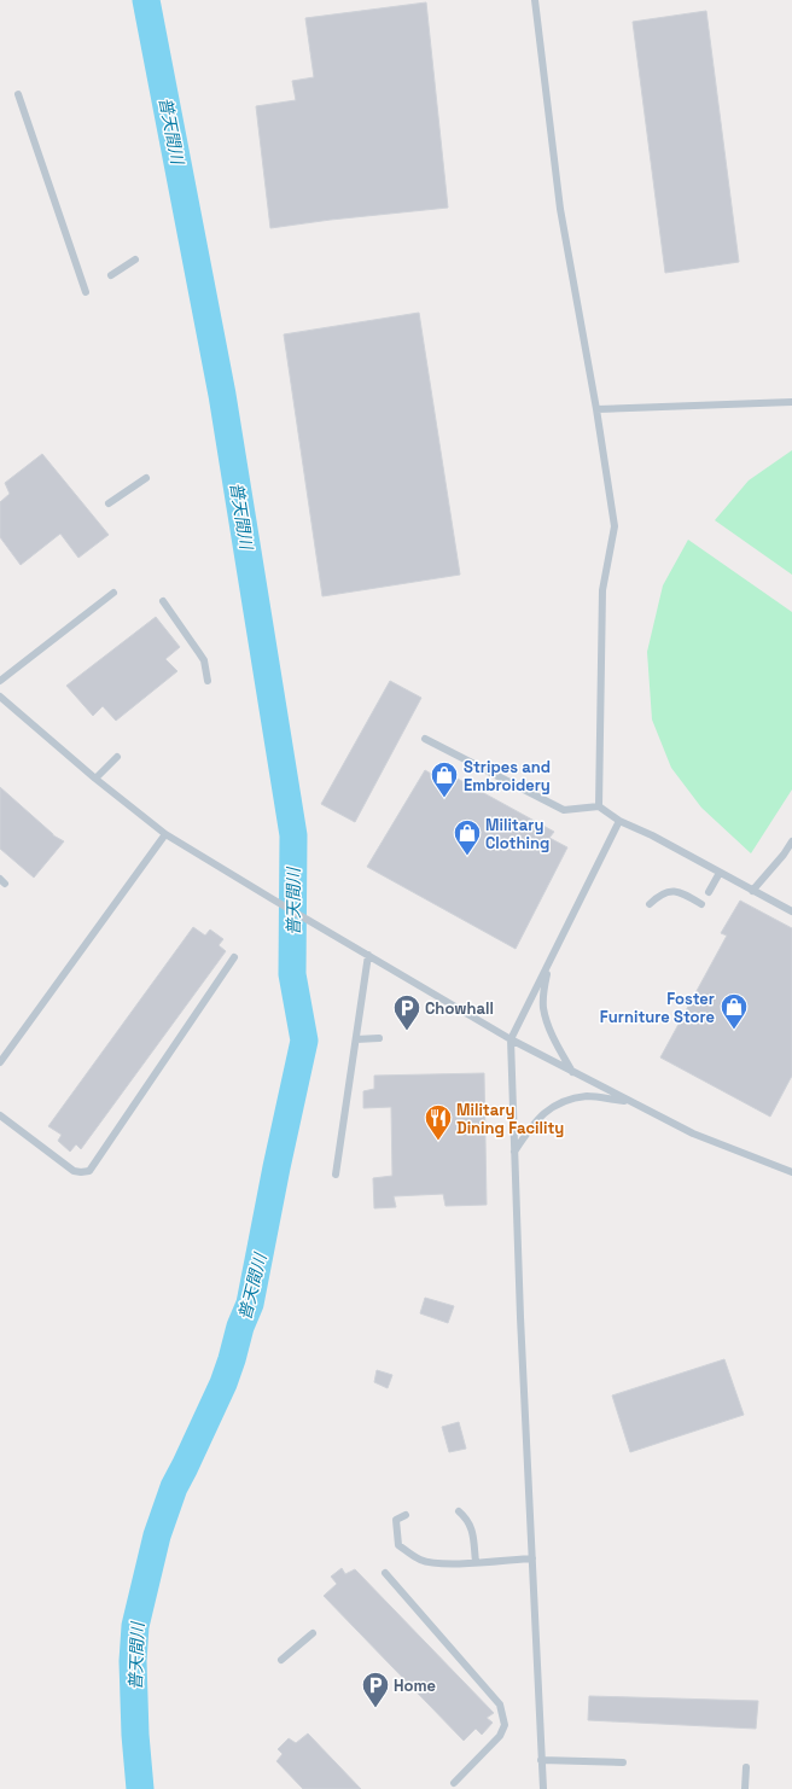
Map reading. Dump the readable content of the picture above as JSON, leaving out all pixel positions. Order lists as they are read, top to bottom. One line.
{"water":["普天間川"],"places":{"shop":["Stripes and Embroidery","Military Clothing","Foster Furniture Store"],"parking":["Chowhall","Home"],"restaurant":["Military Dining Facility"]}}
